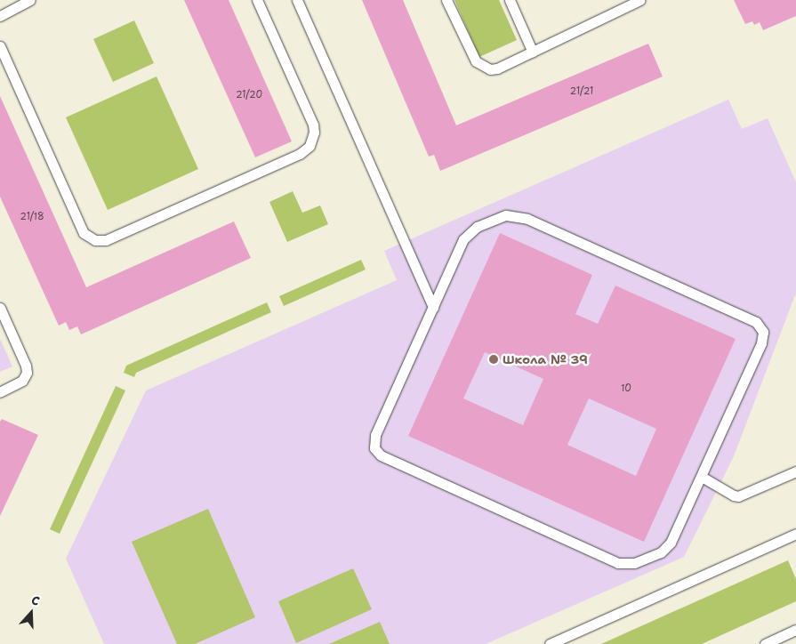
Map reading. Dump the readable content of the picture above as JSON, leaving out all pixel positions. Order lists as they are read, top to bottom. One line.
{"places":["Школа № 39"],"house_numbers":["21/21","21/20","21/18","10"],"north":"top"}
